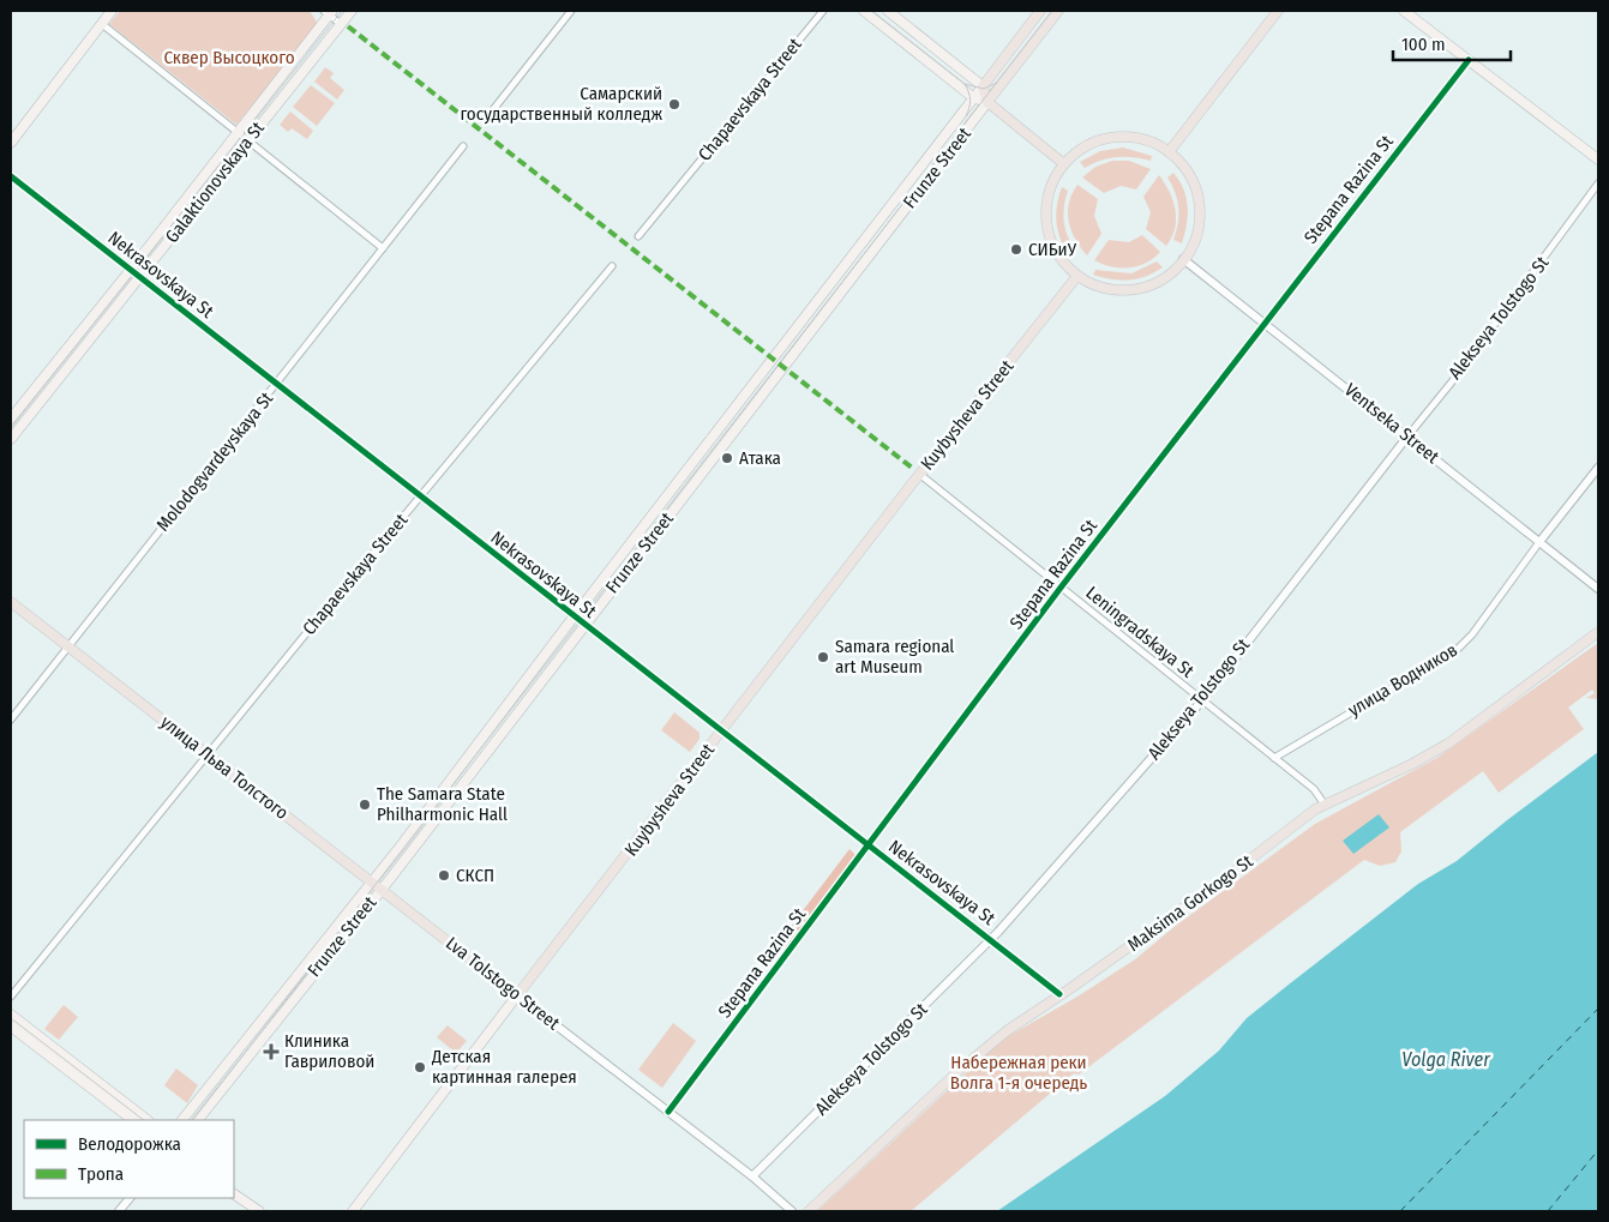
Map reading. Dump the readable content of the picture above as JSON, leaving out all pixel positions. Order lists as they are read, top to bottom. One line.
{"streets":{"main road":["Frunze Street","Galaktionovskaya St","Kuybysheva Street","улица Льва Толстого","Maksima Gorkogo St","Lva Tolstogo Street"],"street":["Chapaevskaya Street","Stepana Razina St","Nekrasovskaya St","Alekseya Tolstogo St","Ventseka Street","Molodogvardeyskaya St","Leningradskaya St","улица Водников"]},"crossings":[["Chapaevskaya Street","Nekrasovskaya St"],["Chapaevskaya Street","улица Льва Толстого"],["Frunze Street","Nekrasovskaya St"],["Frunze Street","улица Льва Толстого"],["Frunze Street","Lva Tolstogo Street"],["Galaktionovskaya St","Nekrasovskaya St"],["Stepana Razina St","Nekrasovskaya St"],["Stepana Razina St","Ventseka Street"],["Stepana Razina St","Leningradskaya St"],["Stepana Razina St","Lva Tolstogo Street"],["Nekrasovskaya St","Alekseya Tolstogo St"],["Nekrasovskaya St","Kuybysheva Street"],["Nekrasovskaya St","Molodogvardeyskaya St"],["Nekrasovskaya St","Maksima Gorkogo St"],["Alekseya Tolstogo St","Ventseka Street"],["Alekseya Tolstogo St","Leningradskaya St"],["Alekseya Tolstogo St","Lva Tolstogo Street"],["Kuybysheva Street","Ventseka Street"],["Kuybysheva Street","Leningradskaya St"],["Kuybysheva Street","Lva Tolstogo Street"],["Ventseka Street","улица Водников"],["Molodogvardeyskaya St","улица Льва Толстого"],["Leningradskaya St","улица Водников"],["Leningradskaya St","Maksima Gorkogo St"],["улица Льва Толстого","Lva Tolstogo Street"]],"water":["Volga River"],"parks":["Сквер Высоцкого","Набережная реки Волга 1-я очередь"],"places":{"other":["Самарский государственный колледж","СИБиУ","Атака","Samara regional art Museum","The Samara State Philharmonic Hall","СКСП","Детская картинная галерея"],"health":["Клиника Гавриловой"]},"legend":["Велодорожка","Тропа"],"scale_bar":"100 m"}
